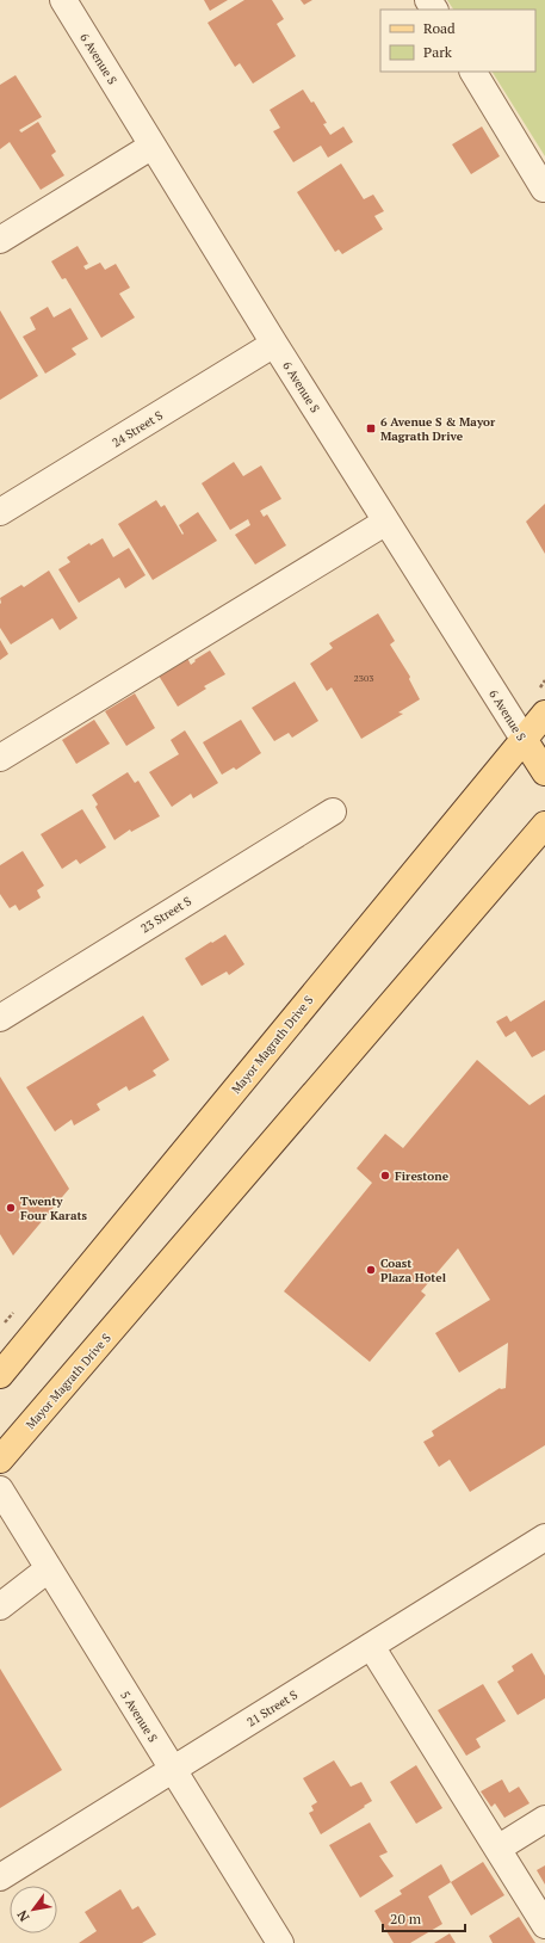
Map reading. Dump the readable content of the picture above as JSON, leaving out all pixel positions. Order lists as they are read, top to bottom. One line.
{"streets":{"main road":["6 Avenue S","Mayor Magrath Drive S"],"street":["24 Street S","23 Street S","21 Street S","5 Avenue S"]},"crossings":[["6 Avenue S","24 Street S"],["6 Avenue S","Mayor Magrath Drive S"],["21 Street S","5 Avenue S"]],"places":{"transit":["6 Avenue S & Mayor Magrath Drive"],"other":["Firestone","Twenty Four Karats","Coast Plaza Hotel"]},"house_numbers":["2303"],"legend":["Road","Park"],"scale_bar":"20 m","north":"bottom left"}
